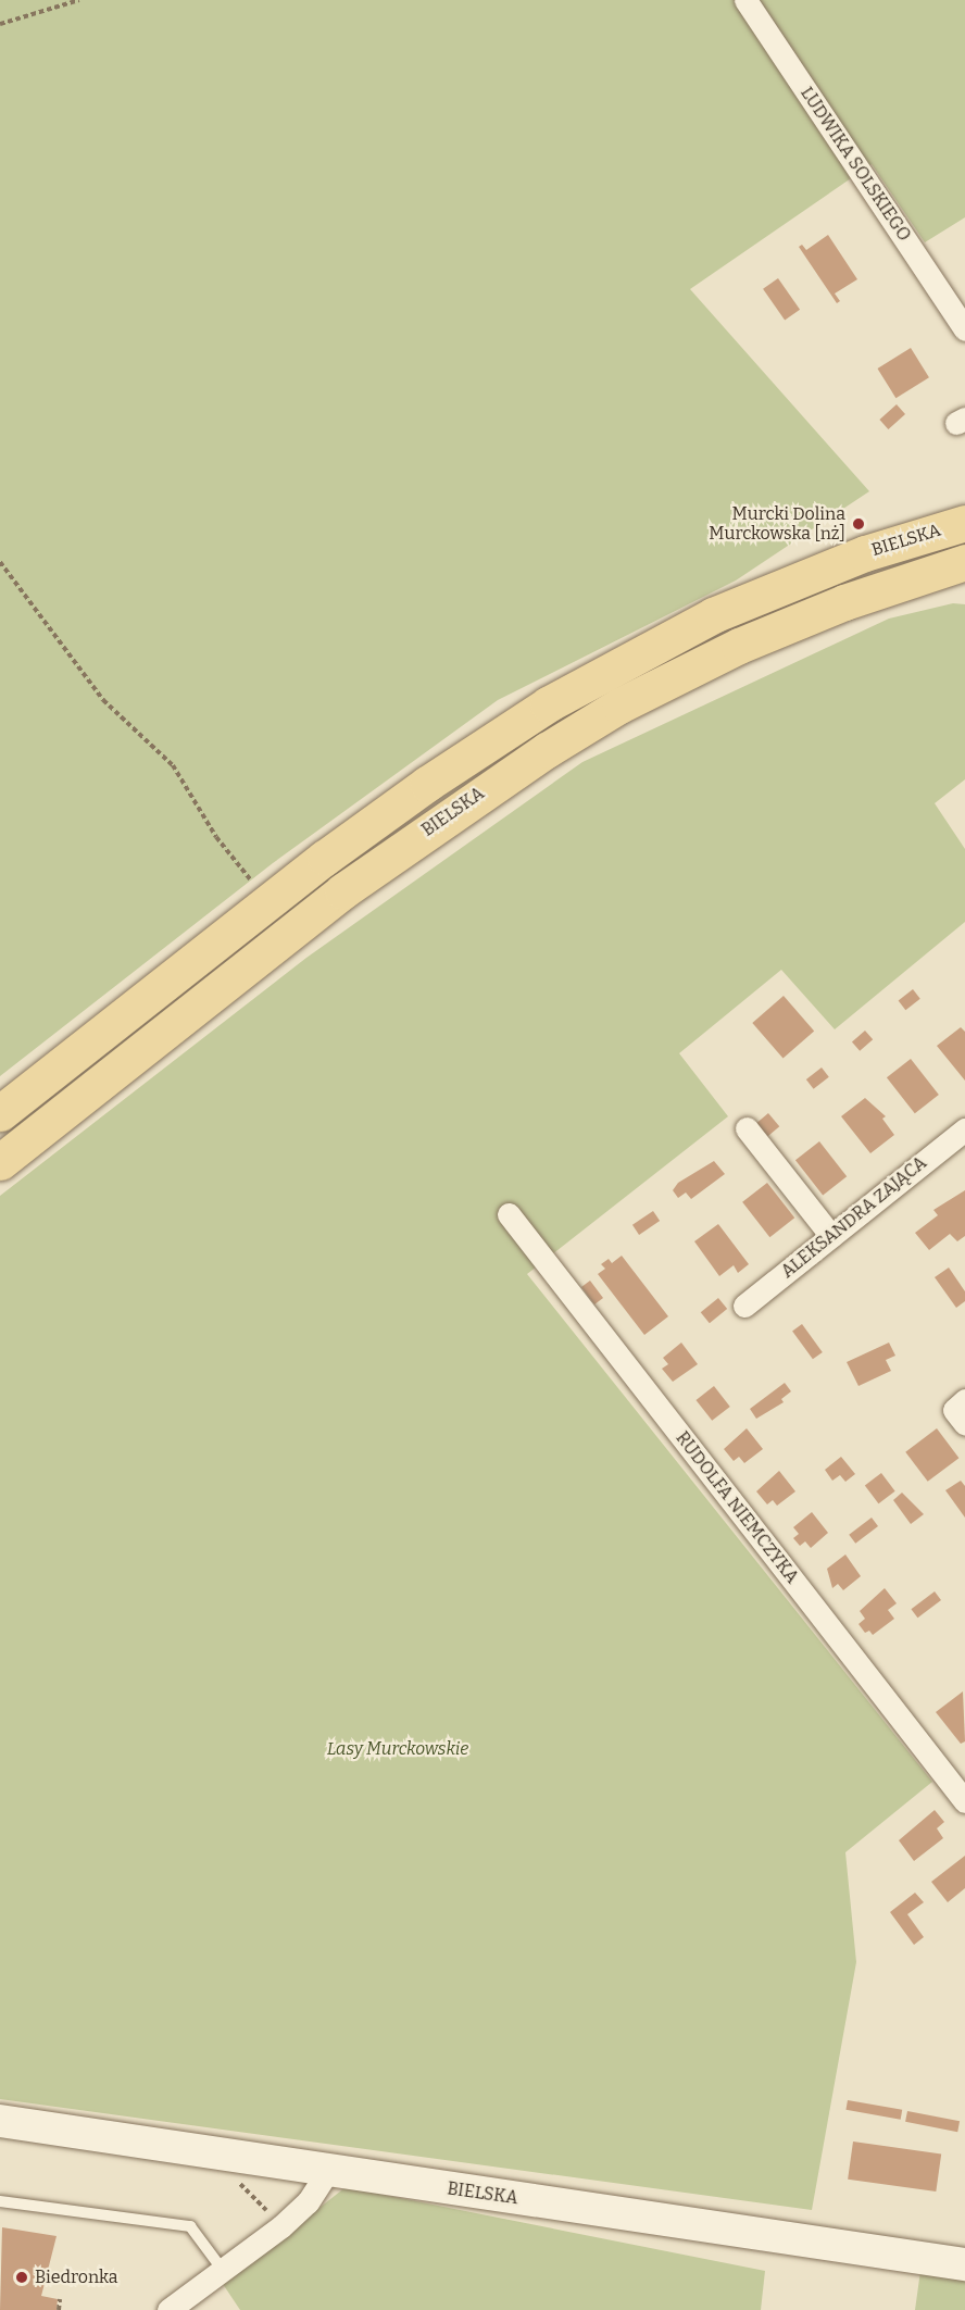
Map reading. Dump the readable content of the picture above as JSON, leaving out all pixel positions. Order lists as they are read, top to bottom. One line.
{"streets":{"main road":["BIELSKA"],"street":["LUDWIKA SOLSKIEGO","ALEKSANDRA ZAJĄCA","RUDOLFA NIEMCZYKA"]},"parks":["Lasy Murckowskie"],"places":["Murcki Dolina Murckowska [nż]","Biedronka"]}
